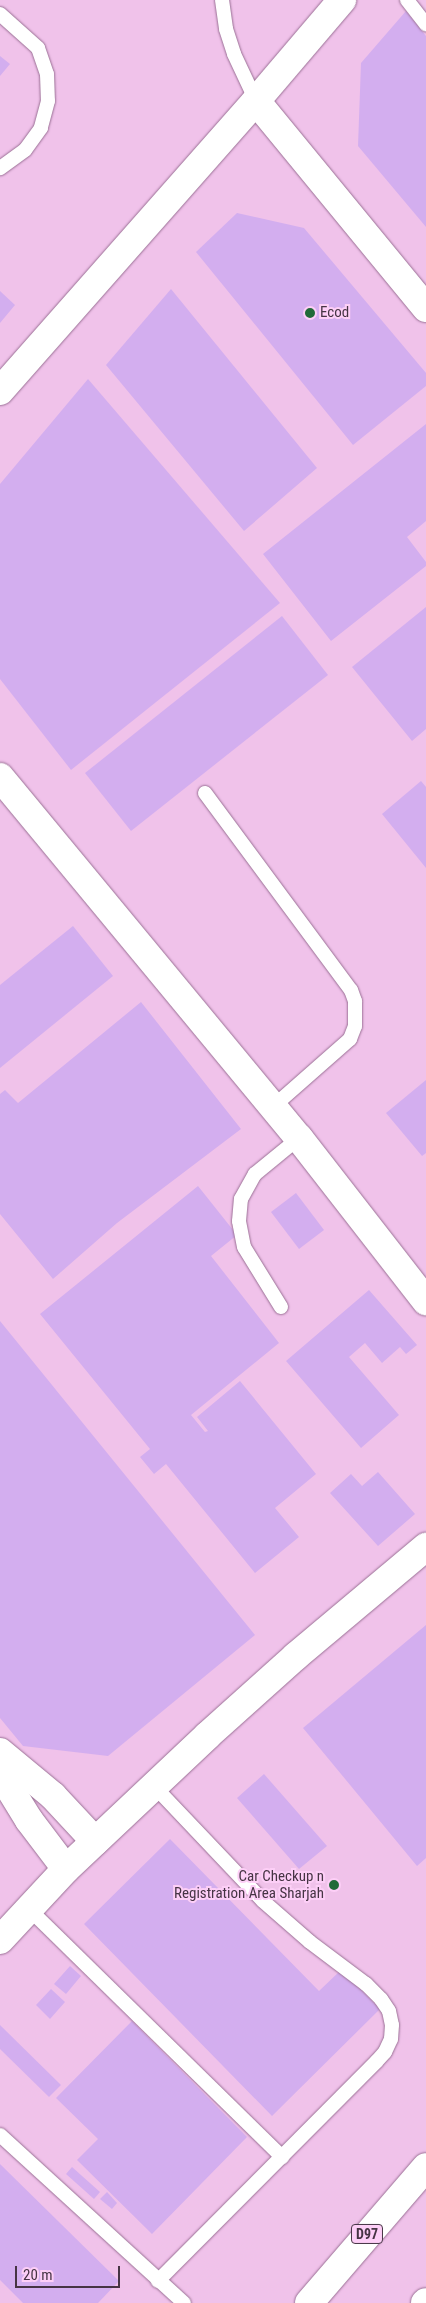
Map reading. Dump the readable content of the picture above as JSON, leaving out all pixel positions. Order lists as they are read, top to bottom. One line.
{"streets":{"street":["D97"]},"places":["Ecod","Car Checkup n Registration Area Sharjah"],"scale_bar":"20 m"}
